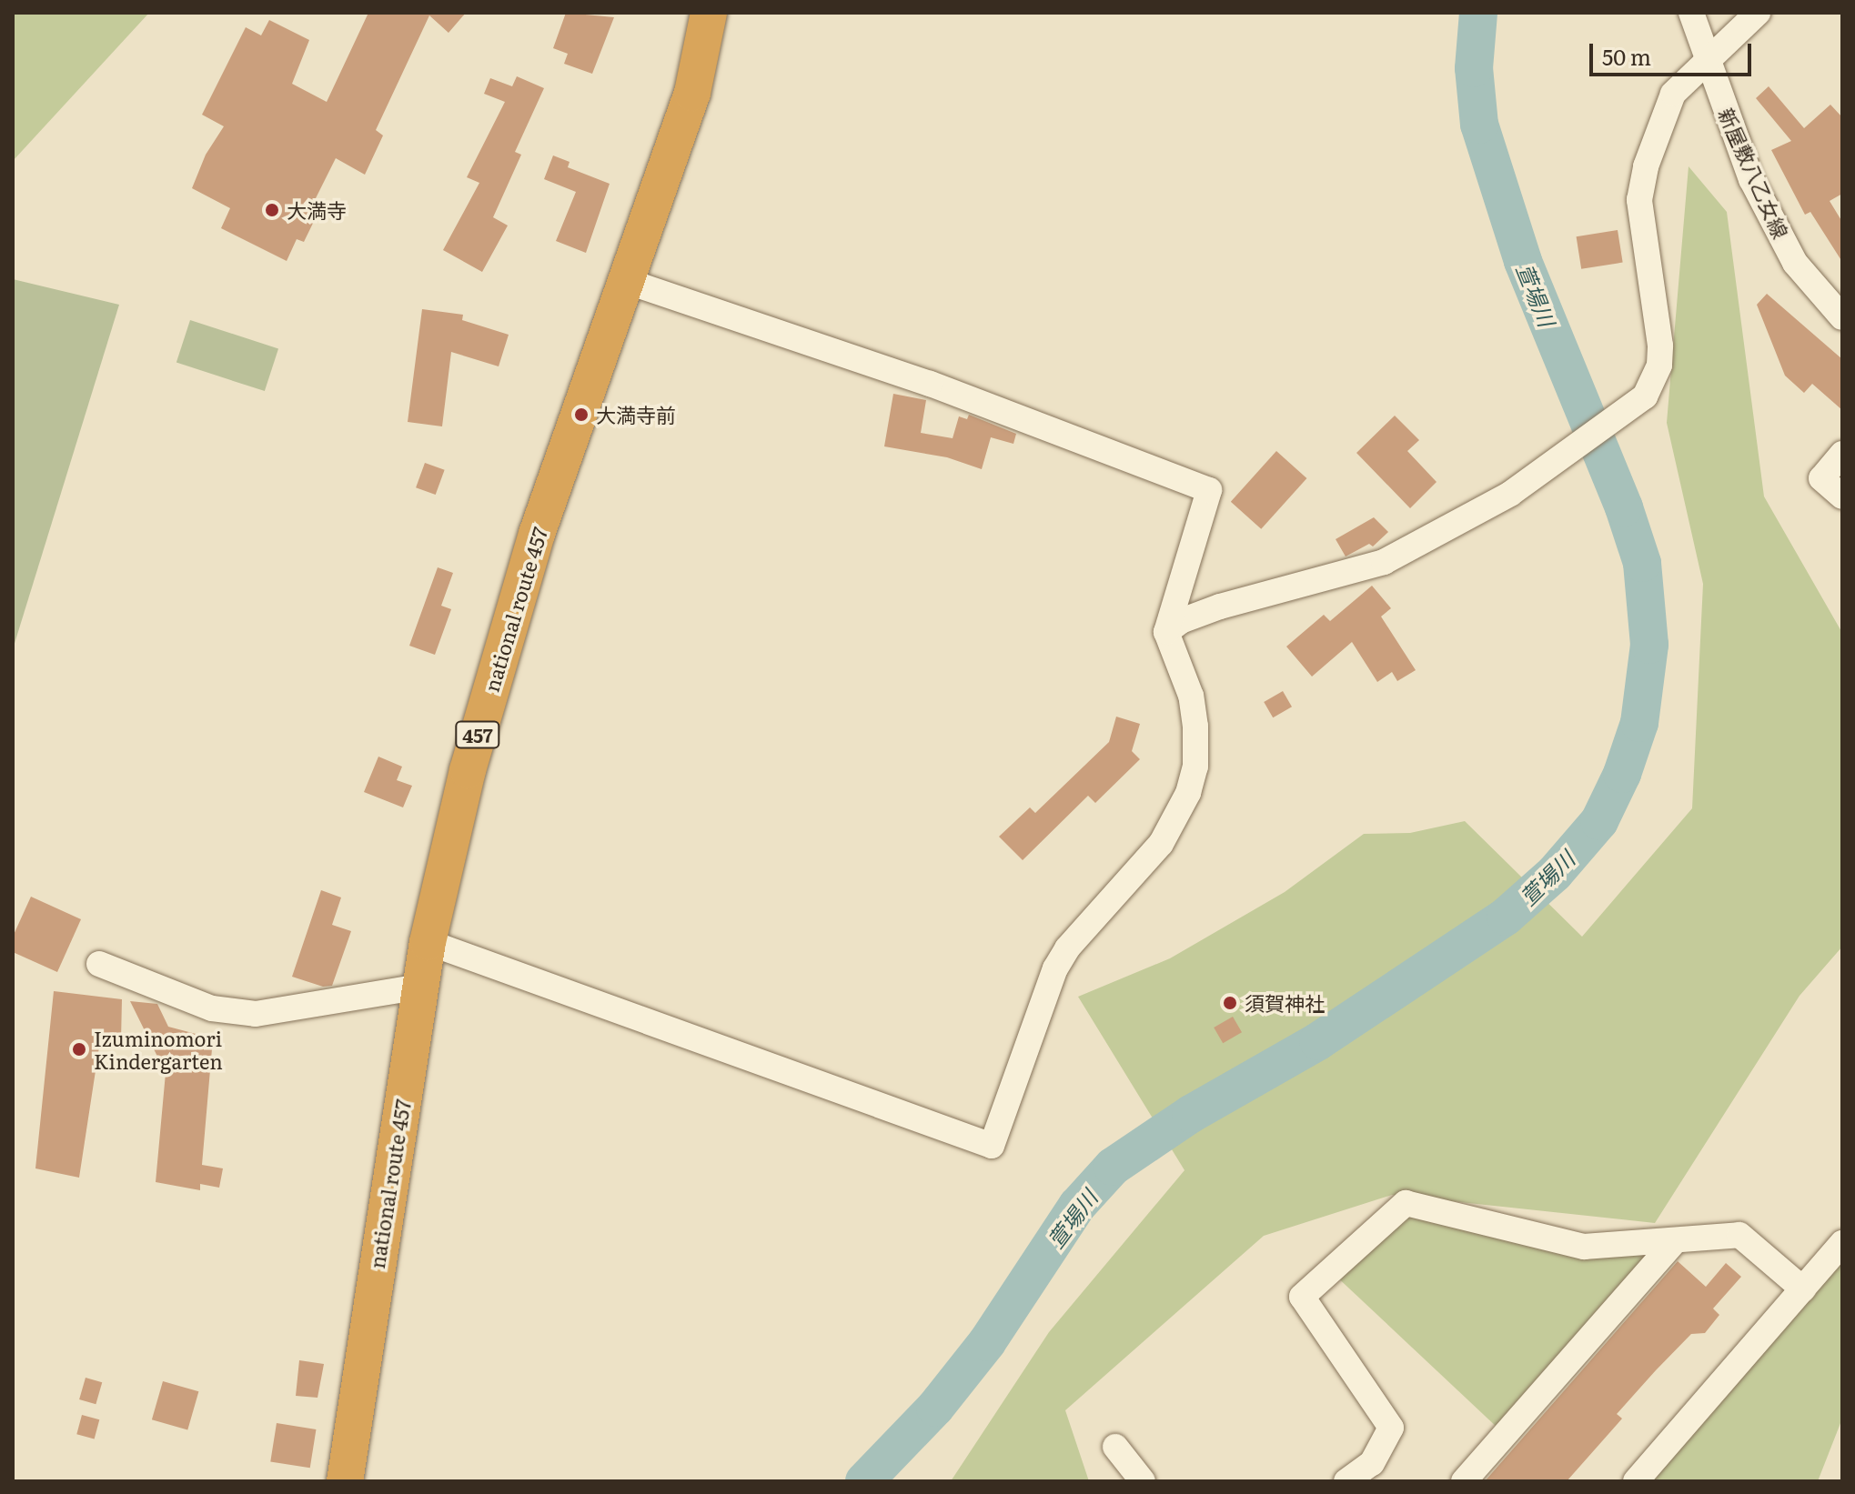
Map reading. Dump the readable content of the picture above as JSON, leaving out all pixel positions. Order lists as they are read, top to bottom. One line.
{"streets":{"highway":["national route 457","457"],"street":["新屋敷八乙女線"]},"water":["萱場川"],"places":["大満寺","大満寺前","須賀神社","Izuminomori Kindergarten"],"scale_bar":"50 m"}
